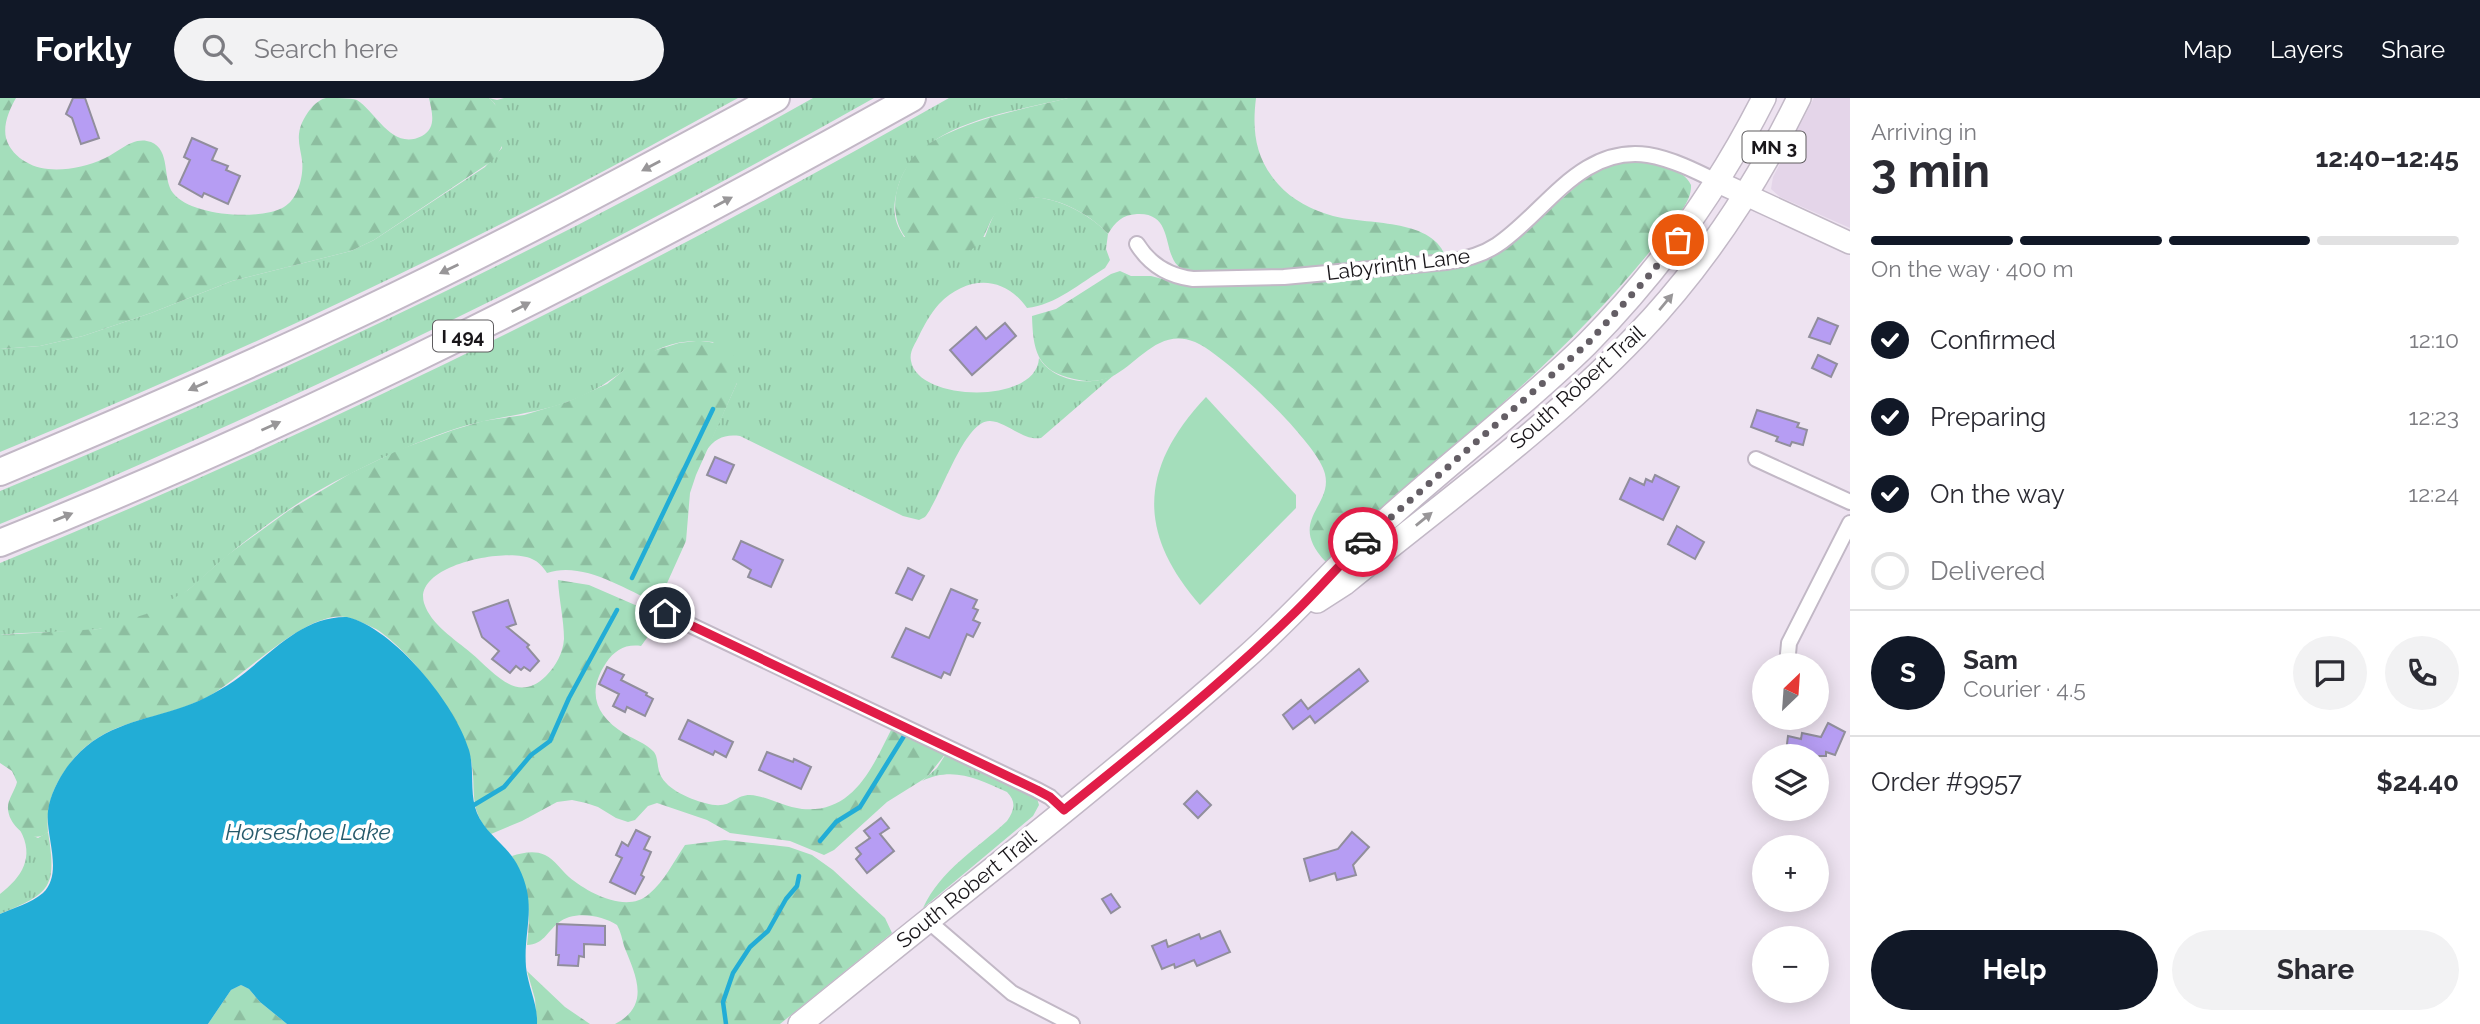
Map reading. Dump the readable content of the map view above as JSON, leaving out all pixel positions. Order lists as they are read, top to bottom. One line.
{"streets":{"highway":["I 494"],"main road":["MN 3","South Robert Trail"],"street":["Labyrinth Lane"]},"crossings":[["Labyrinth Lane","South Robert Trail"]],"water":["Horseshoe Lake"],"north":"top right","page":{"header":"Forkly","search":"Search here","nav":["Map","Layers","Share"],"heading":["3 min","Arriving in","12:40–12:45"],"panel":["Sam","Courier · 4.5","Order #9957","$24.40"],"bar":"On the way · 400 m","list":[["Confirmed","12:10"],["Preparing","12:23"],["On the way","12:24"],"Delivered"],"round":"S","map_buttons":["+","−"],"buttons":["Help","Share"]}}
